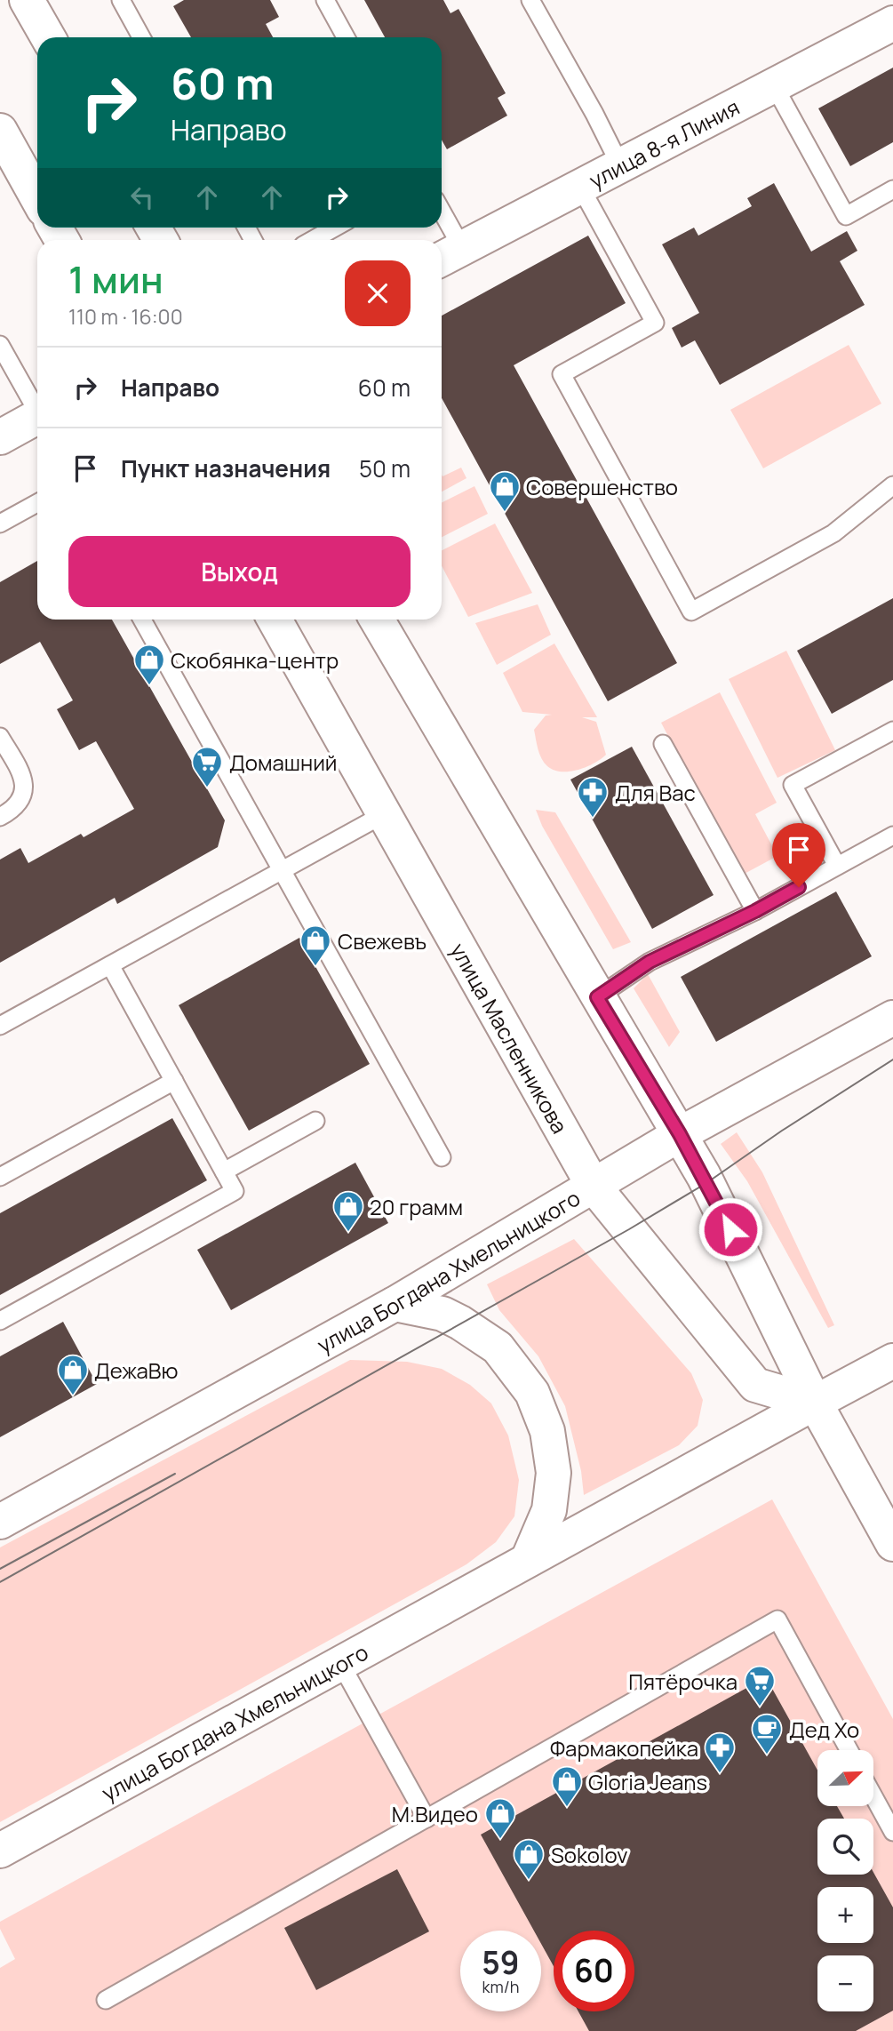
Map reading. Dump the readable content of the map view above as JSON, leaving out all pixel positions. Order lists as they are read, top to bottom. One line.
{"streets":{"main road":["улица 8-я Линия","улица Масленникова","улица Богдана Хмельницкого"]},"crossings":[["улица Масленникова","улица Богдана Хмельницкого"]],"places":{"shop":["Совершенство","Скобянка-центр","Свежевъ","20 грамм","ДежаВю","Gloria Jeans","М.Видео","Sokolov"],"supermarket":["Домашний","Пятёрочка"],"pharmacy":["Для Вас","Фармакопейка"],"cafe":["Дед Хо"]},"north":"top right","page":{"turn":["60 m","Направо"],"heading":["1 мин","110 m · 16:00"],"list":[{"name":"Направо","value":"60 m"},{"name":"Пункт назначения","value":"50 m"}],"buttons":"Выход","map_buttons":["+","−"],"speed":"59 km/h","limit":"60"}}
